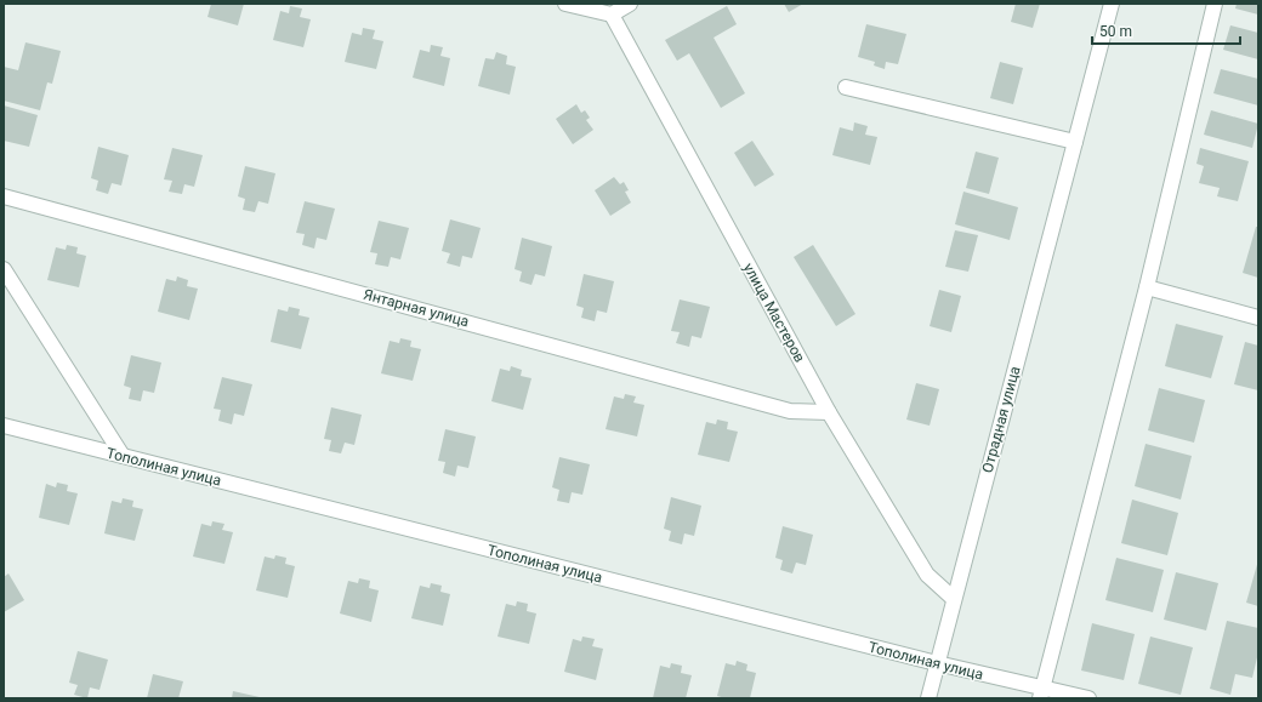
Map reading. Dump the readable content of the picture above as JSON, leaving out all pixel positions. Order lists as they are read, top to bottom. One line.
{"streets":{"street":["Янтарная улица","улица Мастеров","Отрадная улица","Тополиная улица"]},"crossings":[["Янтарная улица","улица Мастеров"],["улица Мастеров","Отрадная улица"],["Отрадная улица","Тополиная улица"]],"scale_bar":"50 m"}
